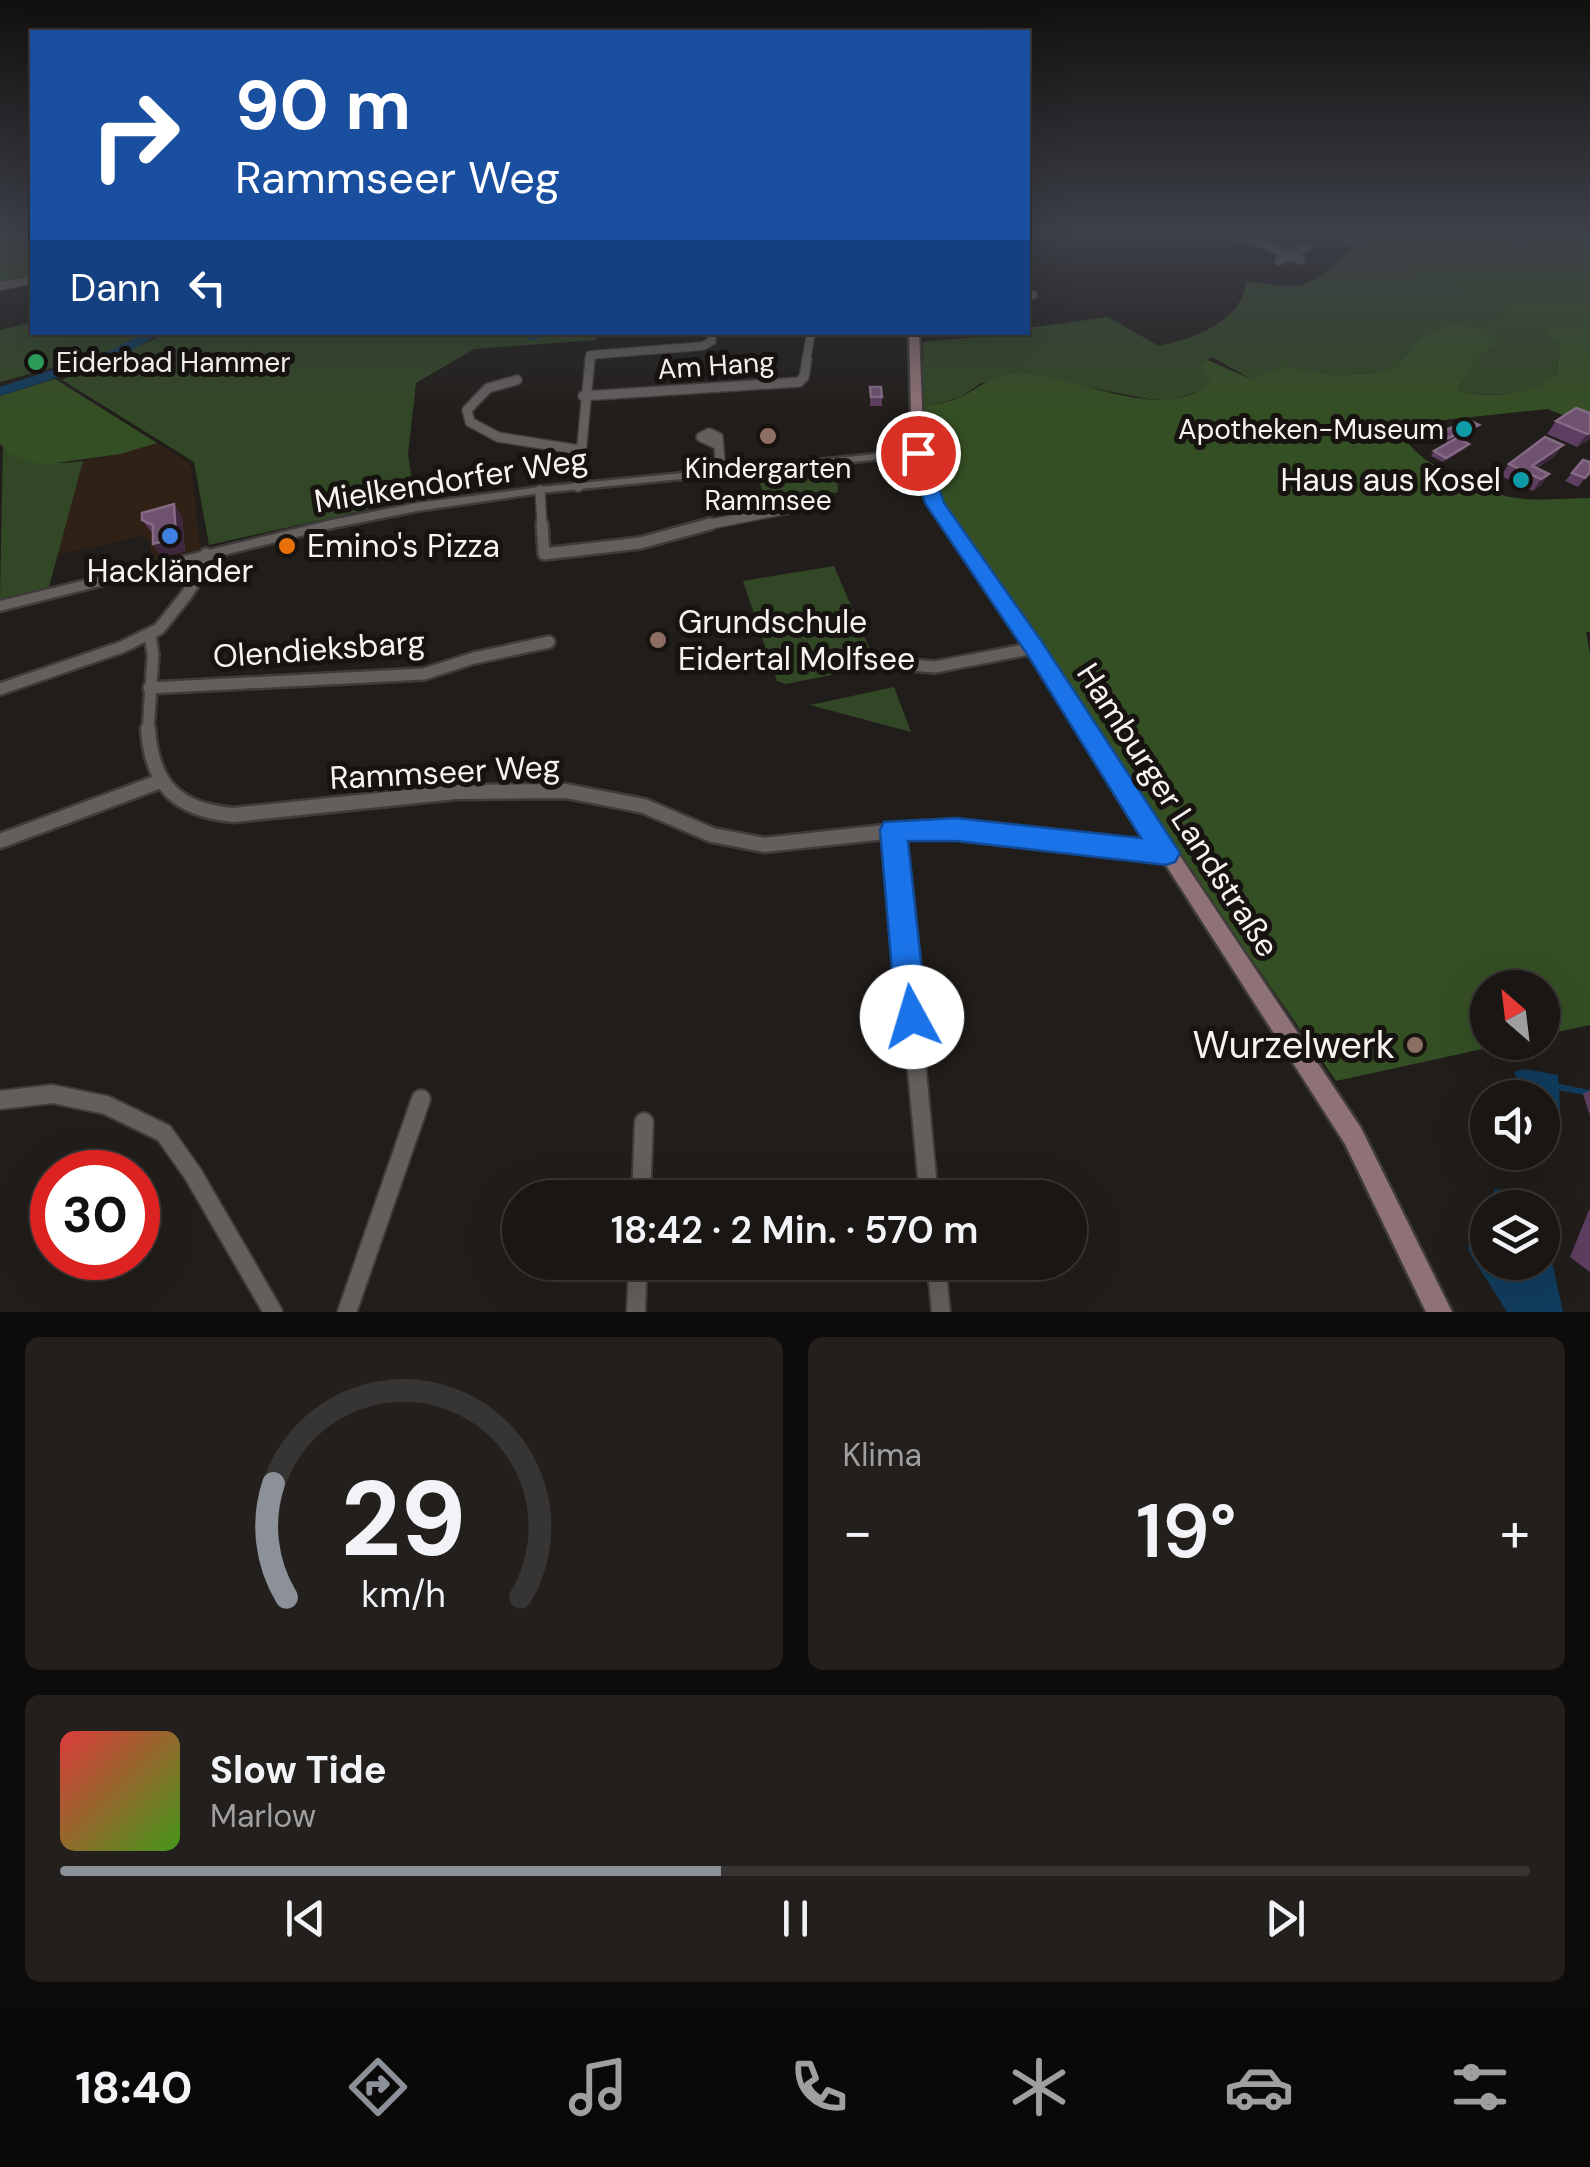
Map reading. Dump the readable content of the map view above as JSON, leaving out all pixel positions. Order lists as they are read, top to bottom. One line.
{"streets":{"main road":["Hamburger Landstraße"],"street":["Am Hang","Mielkendorfer Weg","Olendieksbarg","Rammseer Weg"]},"crossings":[["Mielkendorfer Weg","Hamburger Landstraße"],["Rammseer Weg","Hamburger Landstraße"]],"places":["Eiderbad Hammer","Apotheken-Museum","Kindergarten Rammsee","Haus aus Kosel","Hackländer","Emino's Pizza","Grundschule Eidertal Molfsee","Wurzelwerk"],"north":"top left","page":{"turn":["90 m","Rammseer Weg"],"then":"Dann","limit":"30","trip":"18:42 · 2 Min. · 570 m","tile":"Klima","heat":["−","19°","+"],"song":["Slow Tide","Marlow"],"tabs":"18:40","gauge":["29","km/h"]}}
